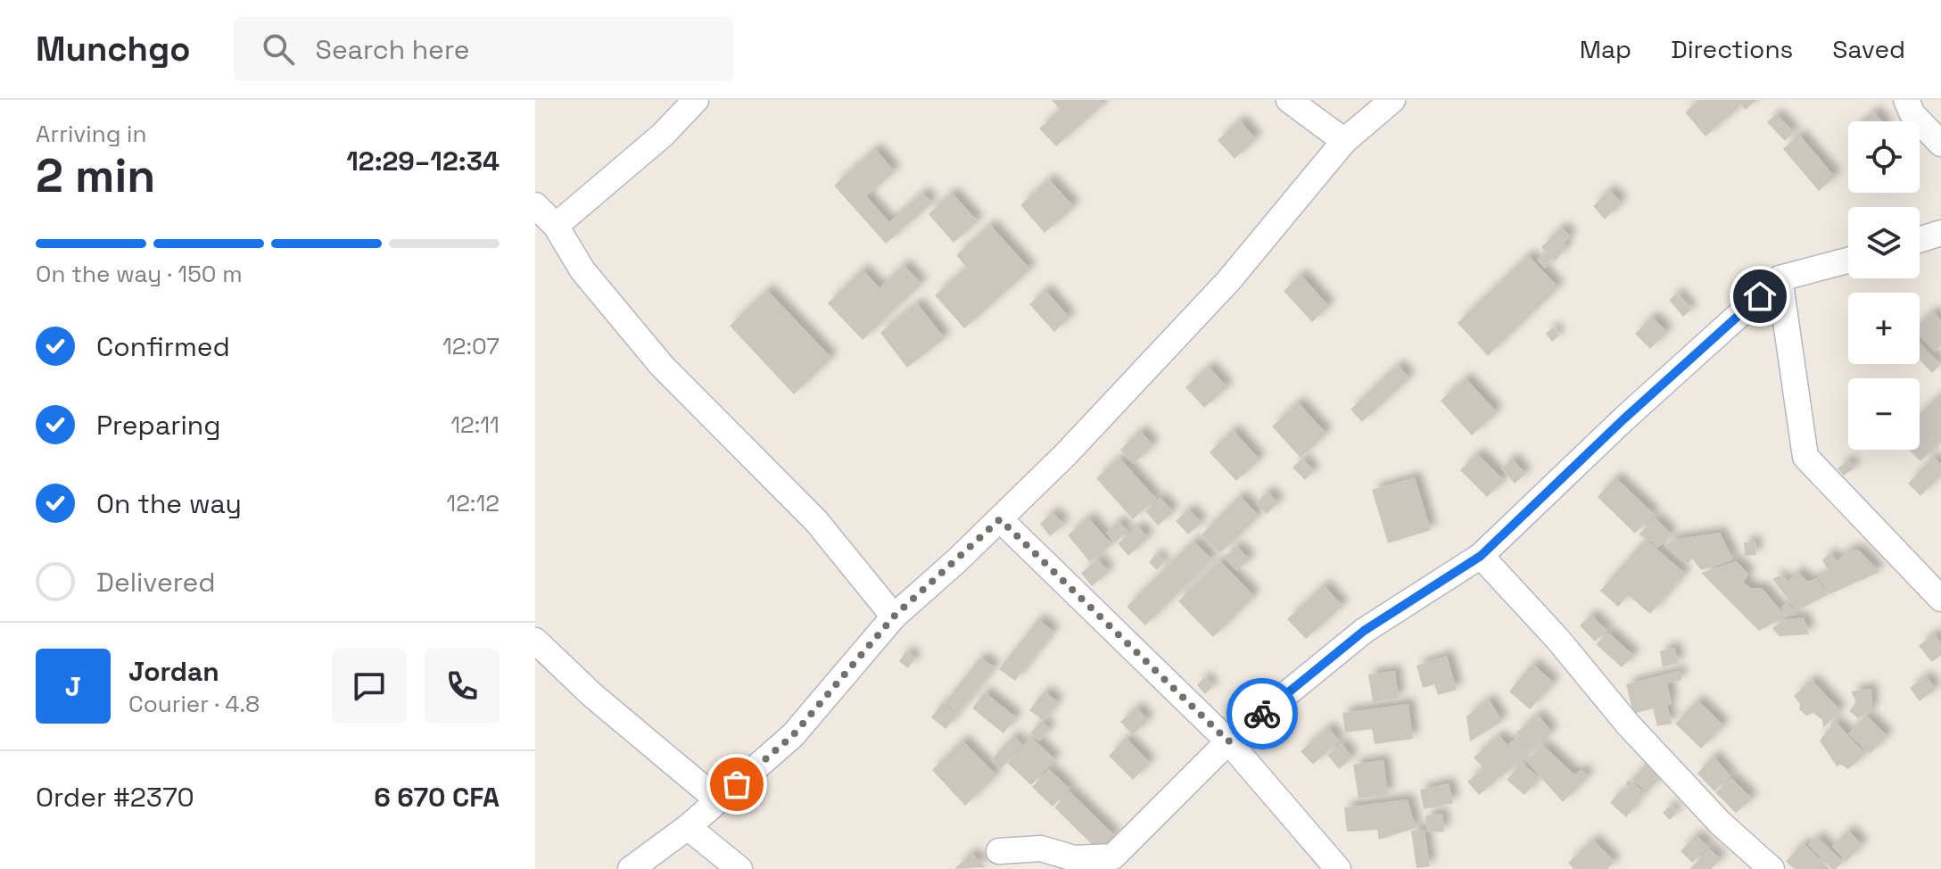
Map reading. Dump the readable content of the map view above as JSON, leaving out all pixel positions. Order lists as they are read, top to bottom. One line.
{"page":{"header":"Munchgo","search":"Search here","nav":["Map","Directions","Saved"],"heading":["2 min","Arriving in","12:29–12:34"],"panel":["Jordan","Courier · 4.8","Order #2370","6 670 CFA"],"map_buttons":["+","−"],"bar":"On the way · 150 m","list":[["Confirmed","12:07"],["Preparing","12:11"],["On the way","12:12"],"Delivered"],"round":"J"}}
